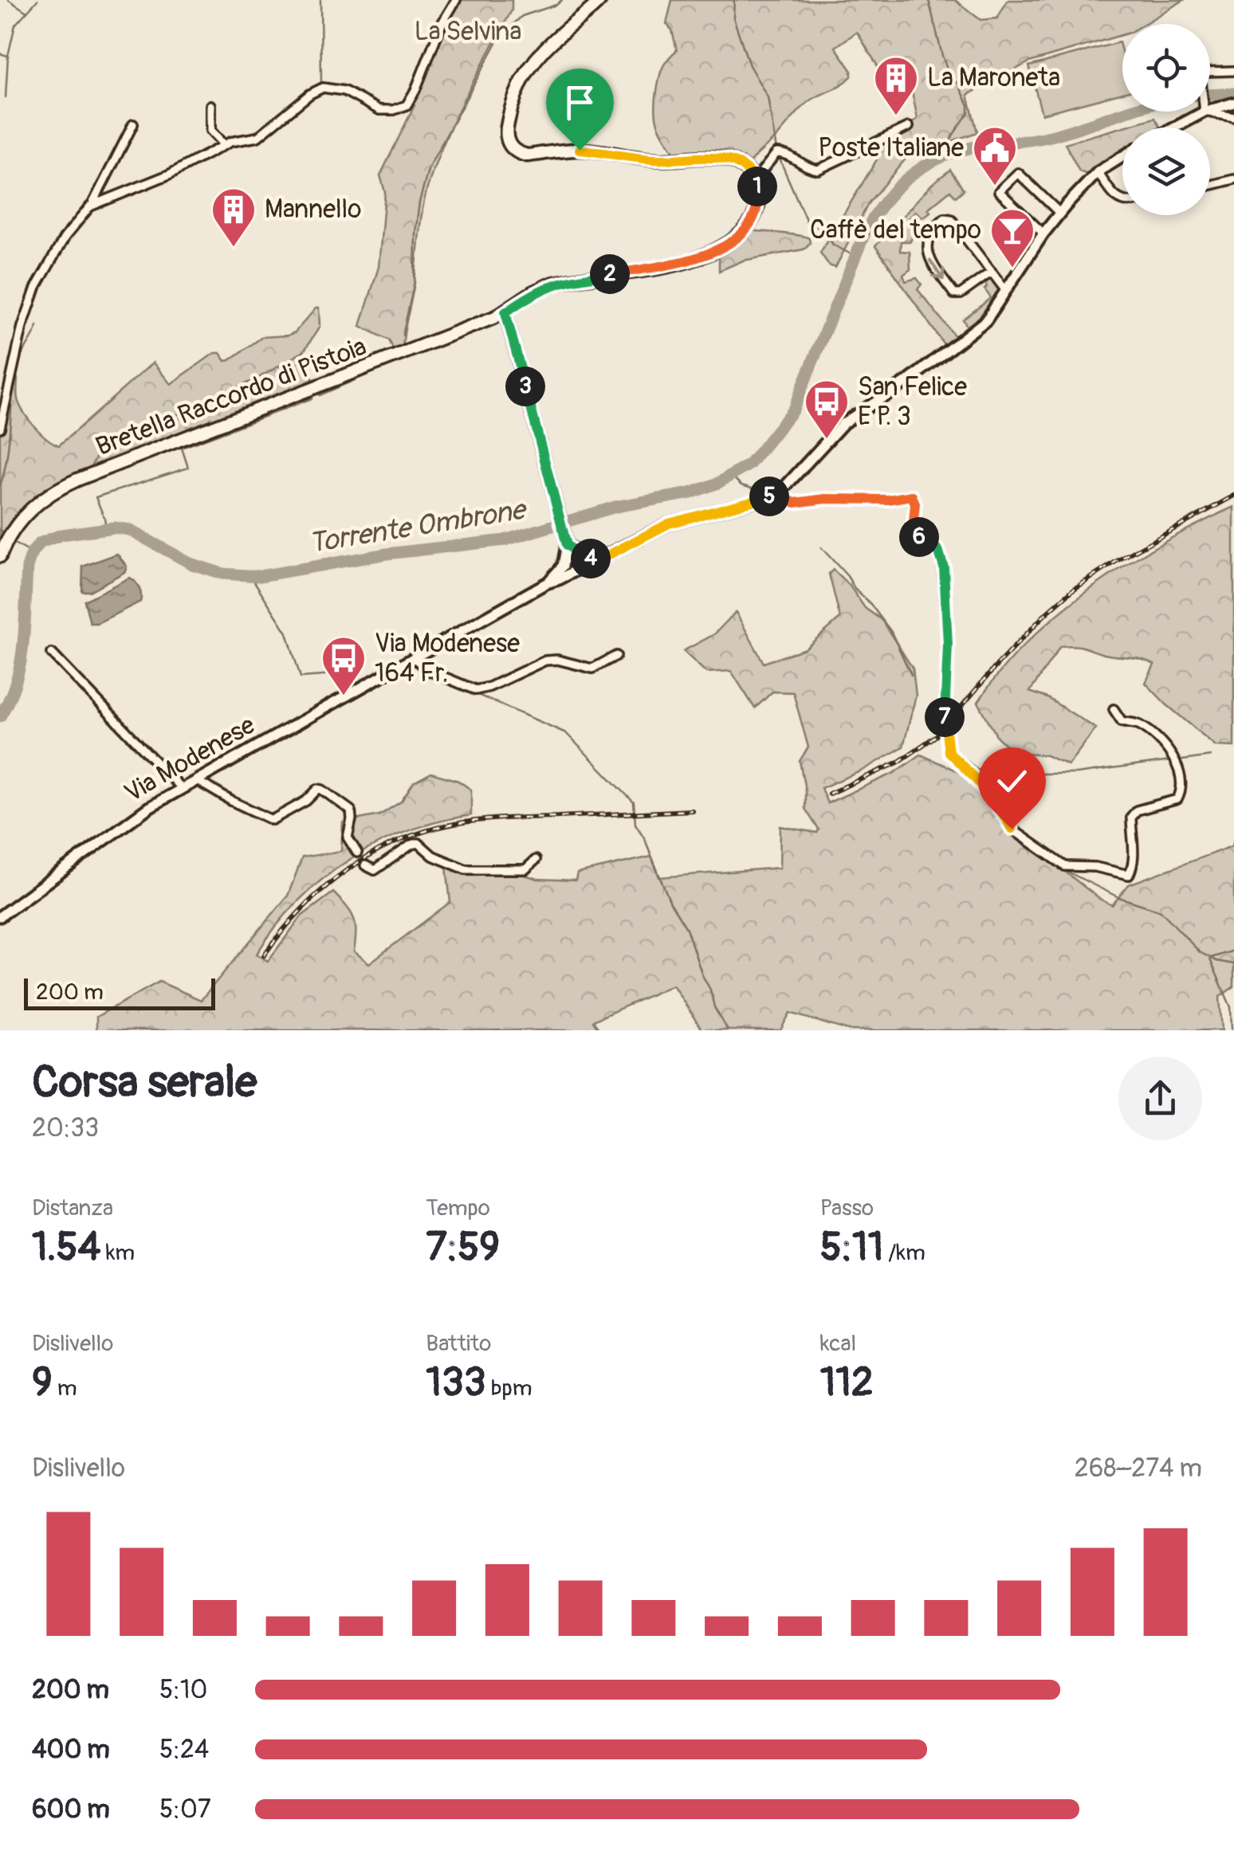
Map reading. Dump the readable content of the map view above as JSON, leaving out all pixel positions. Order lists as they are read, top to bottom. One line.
{"streets":{"main road":["Bretella Raccordo di Pistoia"],"street":["Via Modenese"]},"water":["Torrente Ombrone"],"parks":["La Selvina"],"places":{"building":["La Maroneta","Mannello"],"public building":["Poste Italiane"],"bar":["Caffè del tempo"],"bus stop":["San Felice E P. 3","Via Modenese 164 Fr."]},"scale_bar":"200 m","page":{"pins":["1","2","3","5","6","4","7"],"scale":"200 m","heading":["Corsa serale","20:33"],"stats":[["Distanza","1.54 km"],["Tempo","7:59"],["Passo","5:11 /km"],["Dislivello","9 m"],["Battito","133 bpm"],["kcal","112"]],"chart":["Dislivello","268–274 m"],"list":[{"name":"200 m","note":"5:10"},{"name":"400 m","note":"5:24"},{"name":"600 m","note":"5:07"}]}}
